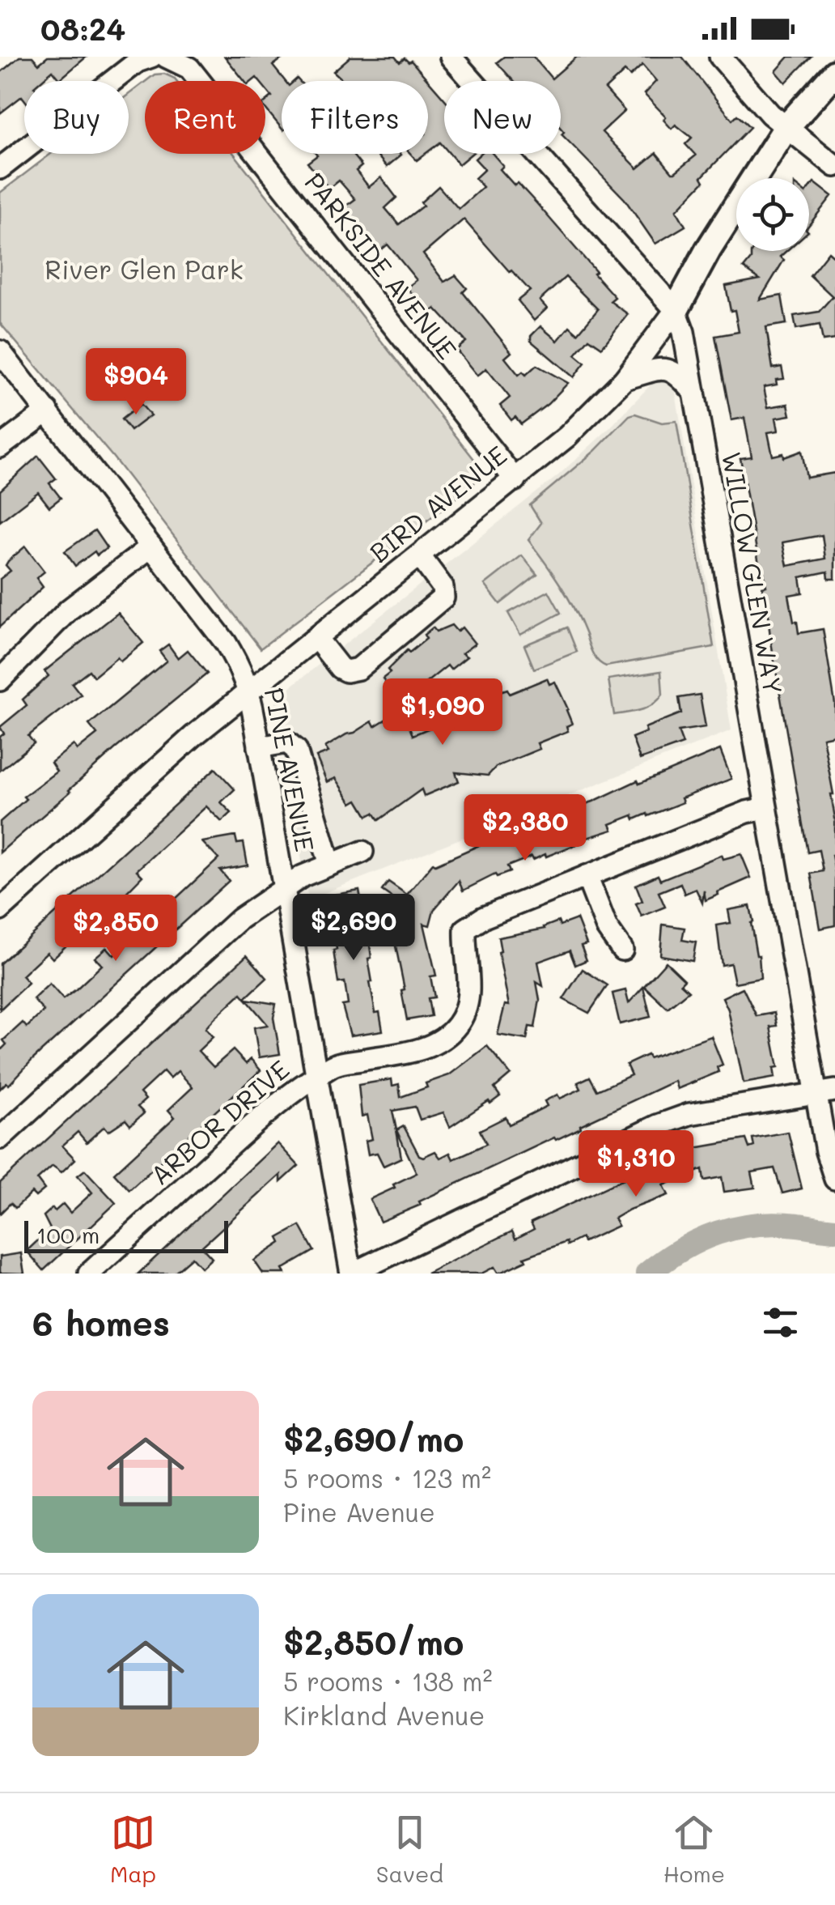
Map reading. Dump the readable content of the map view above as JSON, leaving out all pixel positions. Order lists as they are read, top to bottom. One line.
{"streets":{"main road":["BIRD AVENUE"],"street":["PARKSIDE AVENUE","WILLOW GLEN WAY","PINE AVENUE","ARBOR DRIVE"]},"crossings":[["PARKSIDE AVENUE","BIRD AVENUE"],["BIRD AVENUE","WILLOW GLEN WAY"],["BIRD AVENUE","PINE AVENUE"],["WILLOW GLEN WAY","ARBOR DRIVE"],["PINE AVENUE","ARBOR DRIVE"]],"parks":["River Glen Park"],"scale_bar":"100 m","page":{"status":"08:24","chip":["Buy","Rent","Filters","New"],"price":["$904","$1,090","$2,380","$2,690","$2,850","$1,310"],"scale":"100 m","heading":"6 homes","list":[{"name":"$2,690/mo","note":"5 rooms · 123 m² · Pine Avenue"},{"name":"$2,850/mo","note":"5 rooms · 138 m² · Kirkland Avenue"}],"tabs":["Map","Saved","Home"]}}
